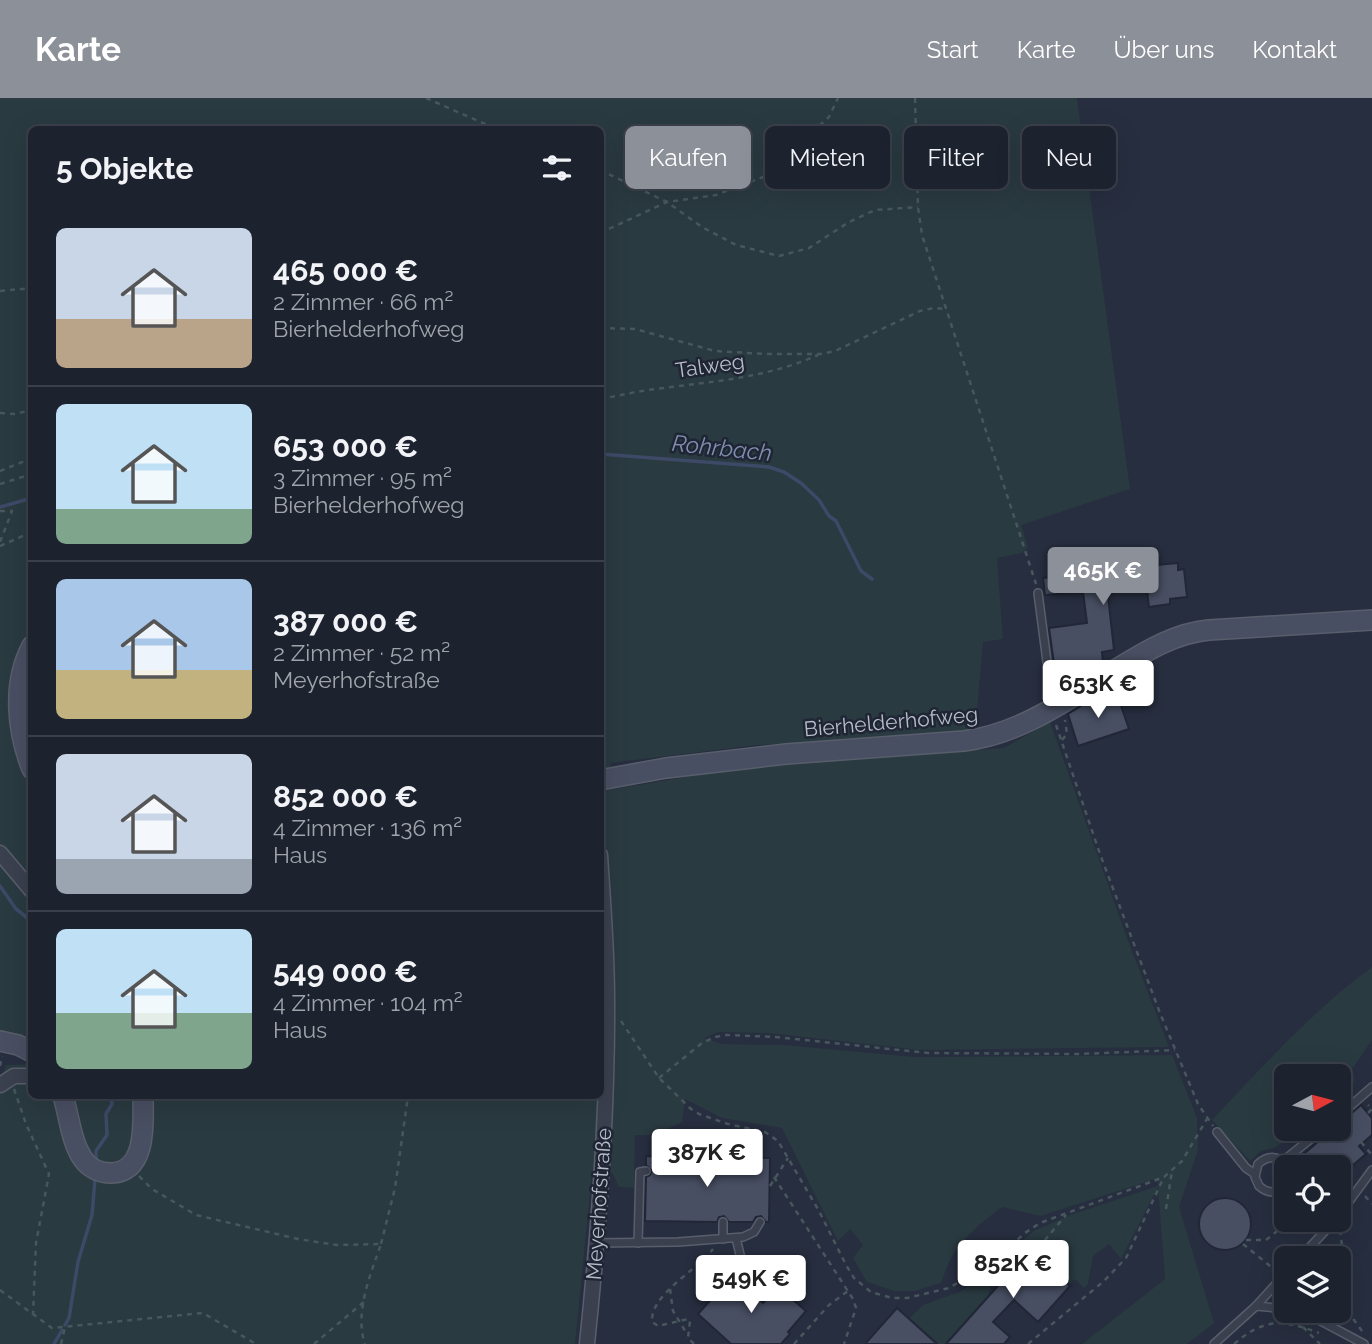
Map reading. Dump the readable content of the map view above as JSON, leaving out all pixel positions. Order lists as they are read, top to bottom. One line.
{"streets":{"street":["Bierhelderhofweg","Meyerhofstraße"],"path":["Talweg"]},"water":["Rohrbach"],"north":"right","page":{"header":"Karte","nav":["Start","Karte","Über uns","Kontakt"],"chip":["Kaufen","Mieten","Filter","Neu"],"heading":"5 Objekte","list":[{"name":"465 000 €","note":"2 Zimmer · 66 m² · Bierhelderhofweg"},{"name":"653 000 €","note":"3 Zimmer · 95 m² · Bierhelderhofweg"},{"name":"387 000 €","note":"2 Zimmer · 52 m² · Meyerhofstraße"},{"name":"852 000 €","note":"4 Zimmer · 136 m² · Haus"},{"name":"549 000 €","note":"4 Zimmer · 104 m² · Haus"}],"price":["465K €","653K €","387K €","852K €","549K €"]}}
